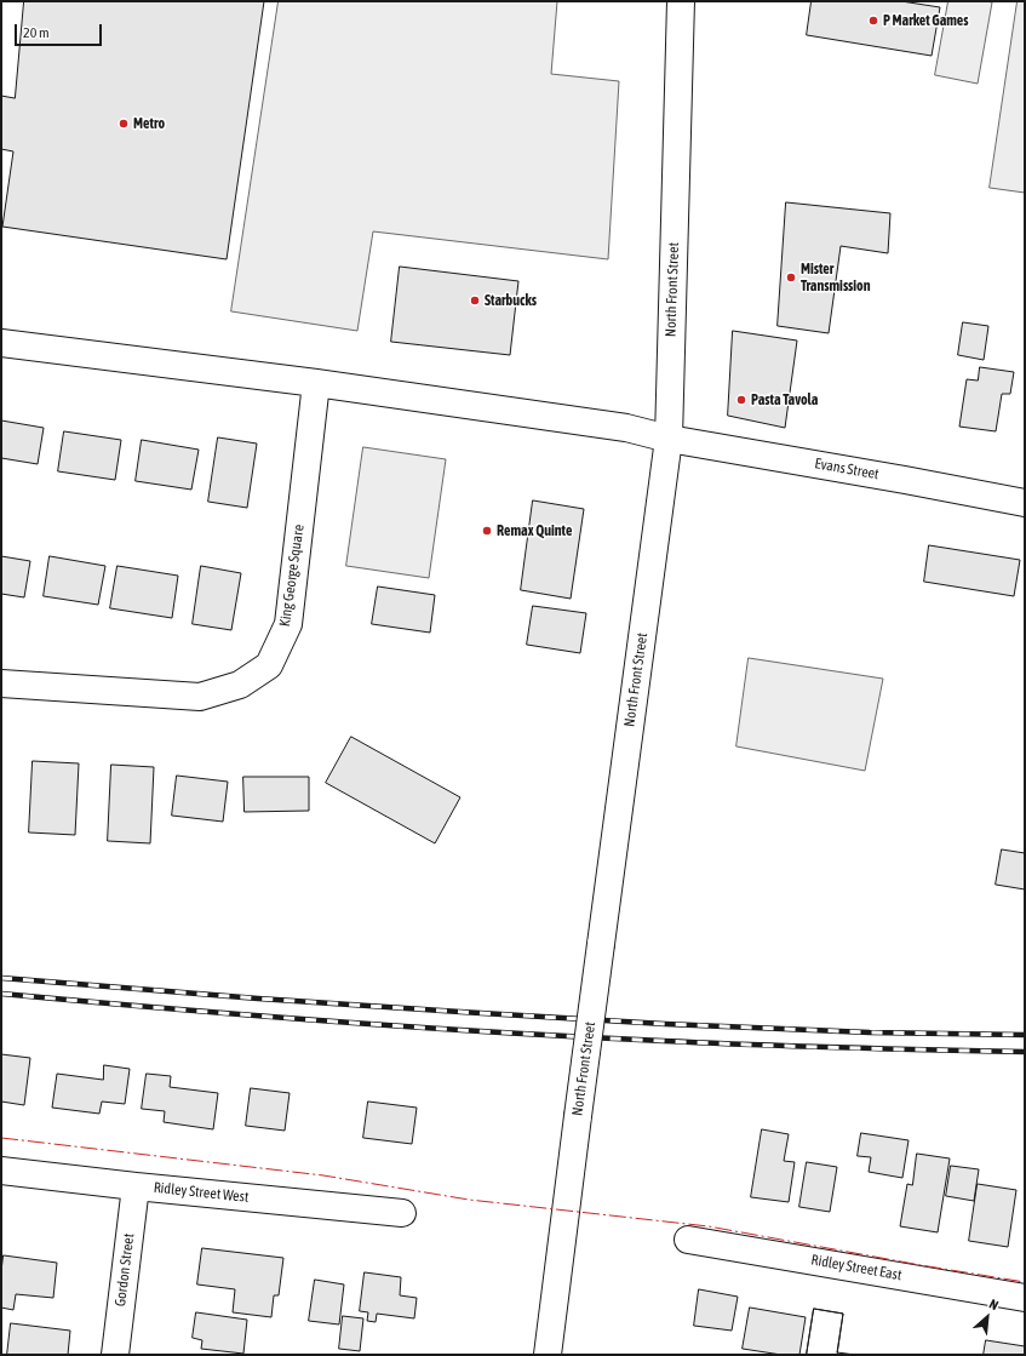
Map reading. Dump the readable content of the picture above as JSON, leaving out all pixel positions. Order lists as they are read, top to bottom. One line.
{"streets":{"street":["North Front Street","Evans Street","King George Square","Ridley Street West","Ridley Street East","Gordon Street"]},"crossings":[["North Front Street","Evans Street"],["Ridley Street West","Gordon Street"]],"places":["P Market Games","Metro","Mister Transmission","Starbucks","Pasta Tavola","Remax Quinte"],"scale_bar":"20 m","north":"top right"}
